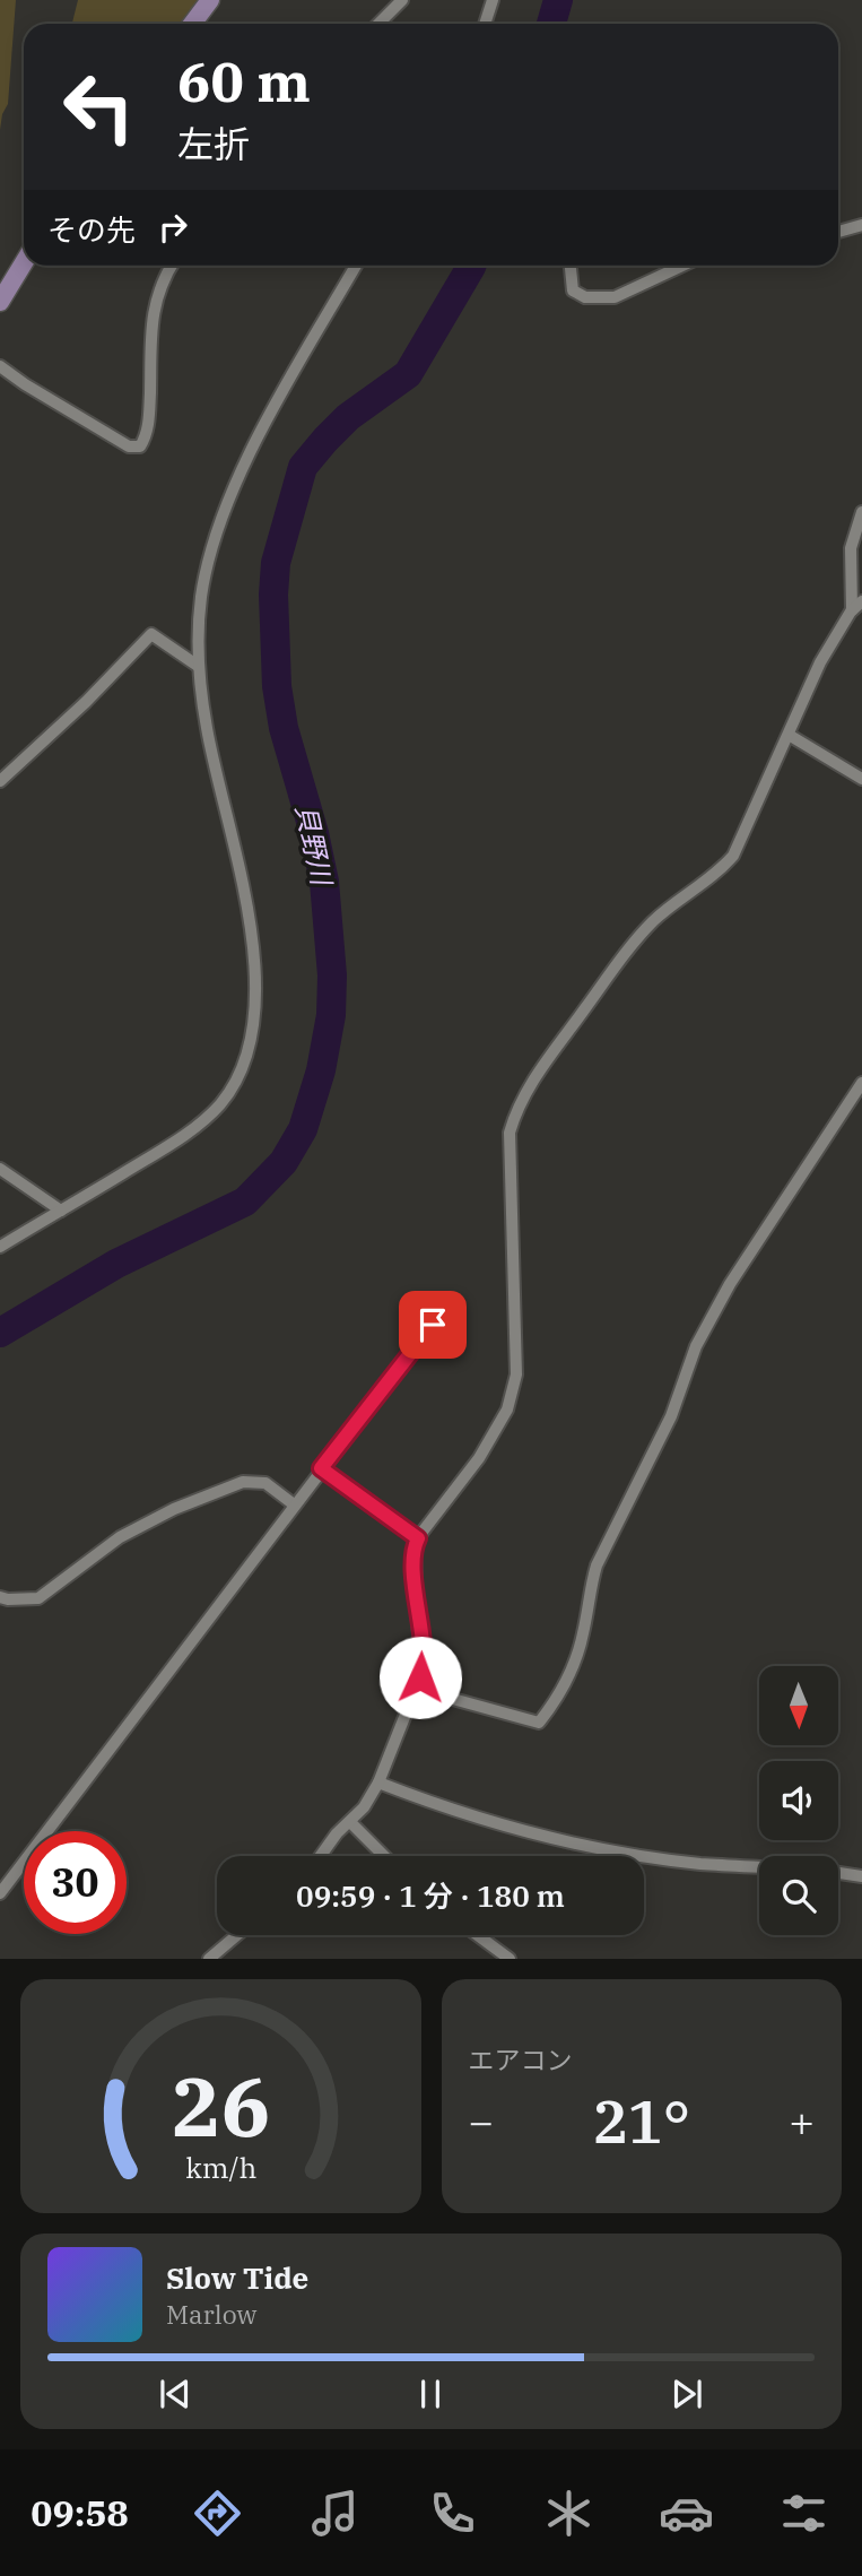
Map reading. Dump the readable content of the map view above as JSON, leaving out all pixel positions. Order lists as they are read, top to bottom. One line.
{"water":["貝野川"],"north":"bottom","page":{"turn":["60 m","左折"],"then":"その先","limit":"30","trip":"09:59 · 1 分 · 180 m","tile":"エアコン","heat":["−","21°","+"],"song":["Slow Tide","Marlow"],"tabs":"09:58","gauge":["26","km/h"]}}
